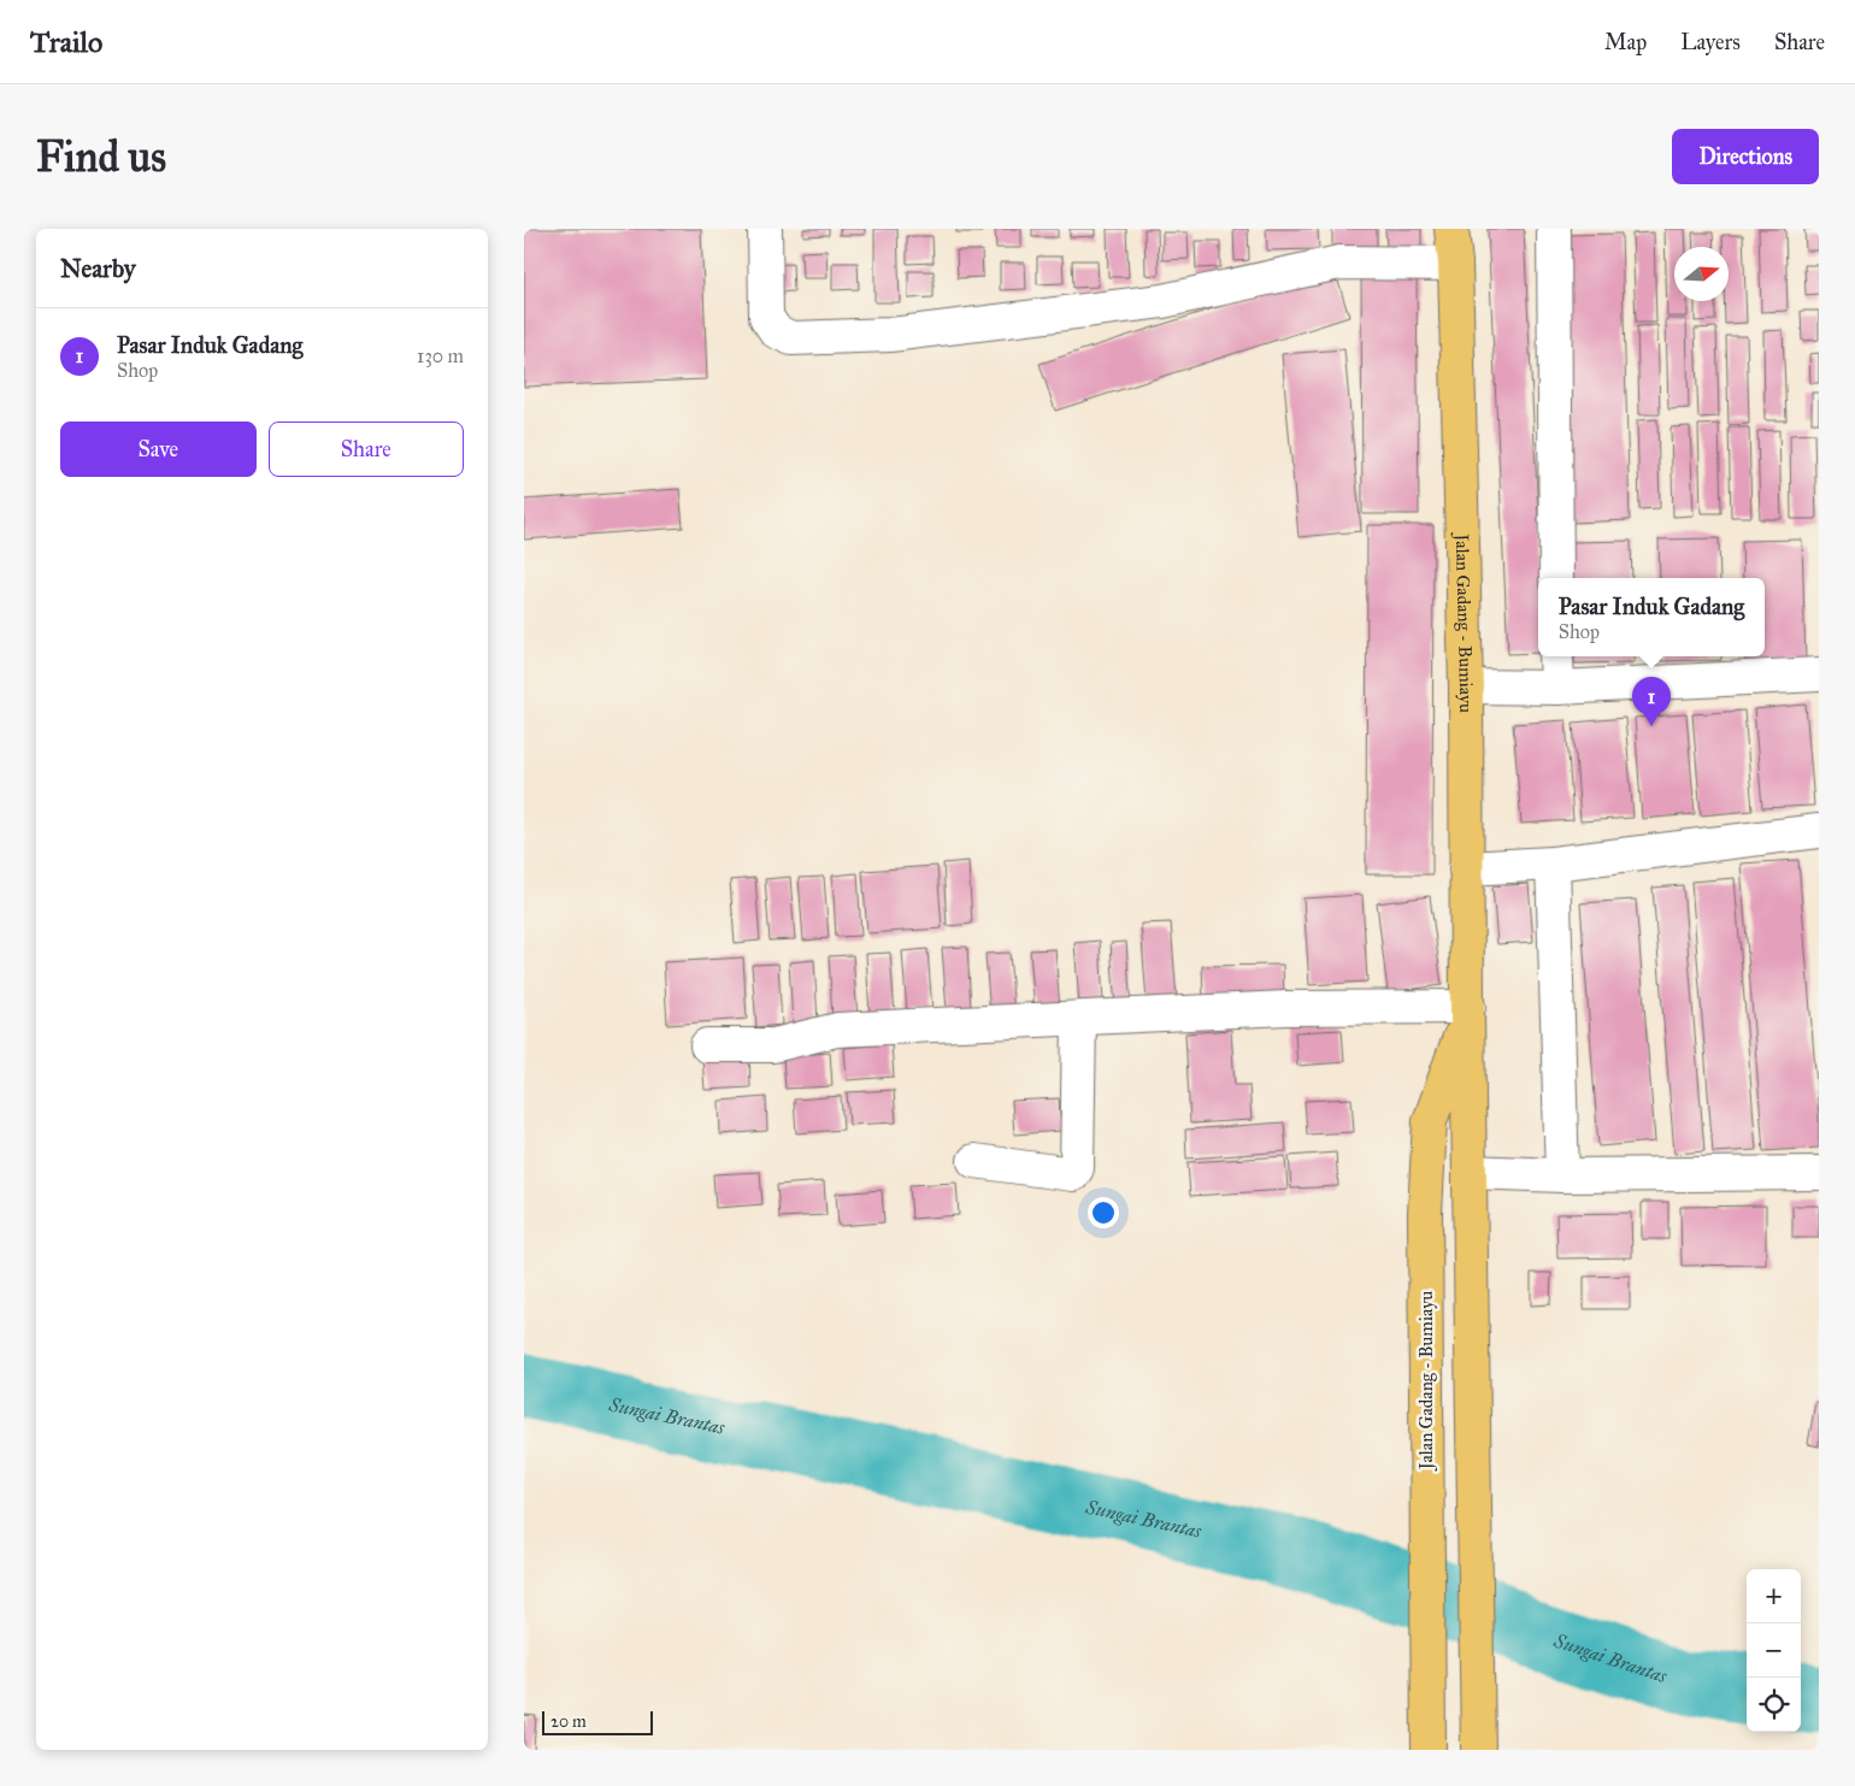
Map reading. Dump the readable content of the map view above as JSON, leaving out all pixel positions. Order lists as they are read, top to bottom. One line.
{"streets":{"main road":["Jalan Gadang - Bumiayu"]},"water":["Sungai Brantas"],"scale_bar":"20 m","north":"right","page":{"header":"Trailo","nav":["Map","Layers","Share"],"buttons":["Directions",["Save","Share"]],"title":"Find us","heading":"Nearby","list":[{"mark":"1","name":"Pasar Induk Gadang","note":"Shop","value":"130 m"}],"popup":["Pasar Induk Gadang","Shop"],"pins":"1","map_buttons":["+","−"],"scale":"20 m"}}
